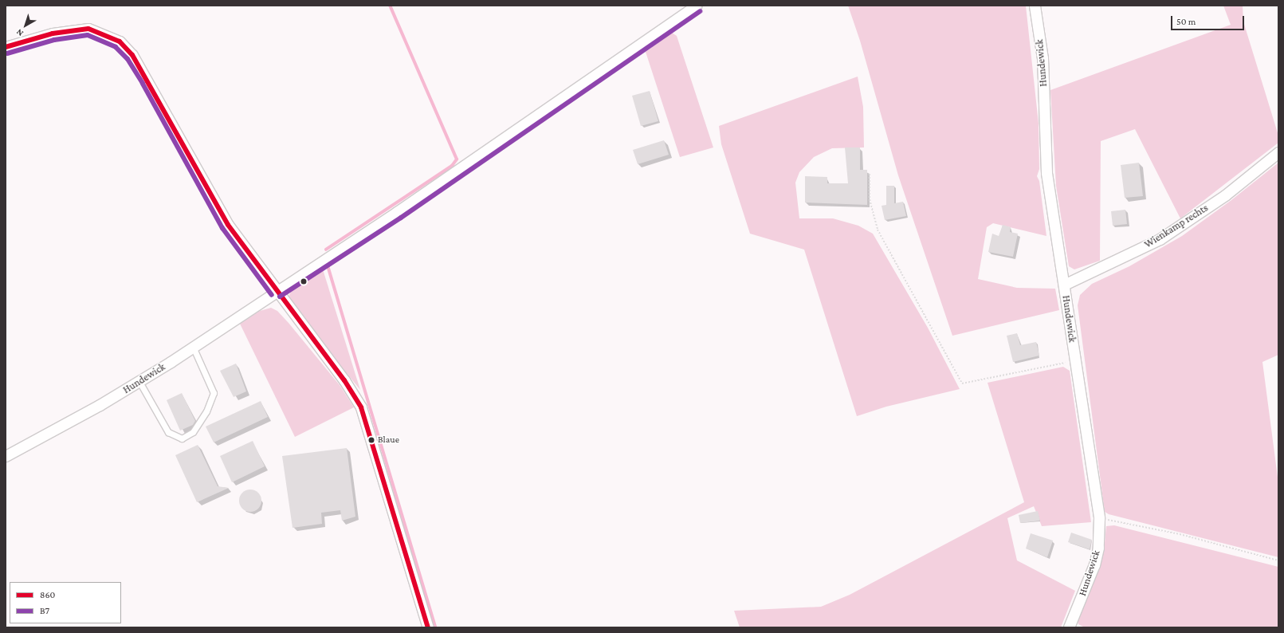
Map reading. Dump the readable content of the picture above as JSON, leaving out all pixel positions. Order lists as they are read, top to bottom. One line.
{"streets":{"street":["Hundewick","Wienkamp rechts"]},"crossings":[["Hundewick","Wienkamp rechts"]],"places":["Blaue"],"lines":["transit line B7","transit line 860"],"legend":["860","B7"],"scale_bar":"50 m","north":"bottom left"}
